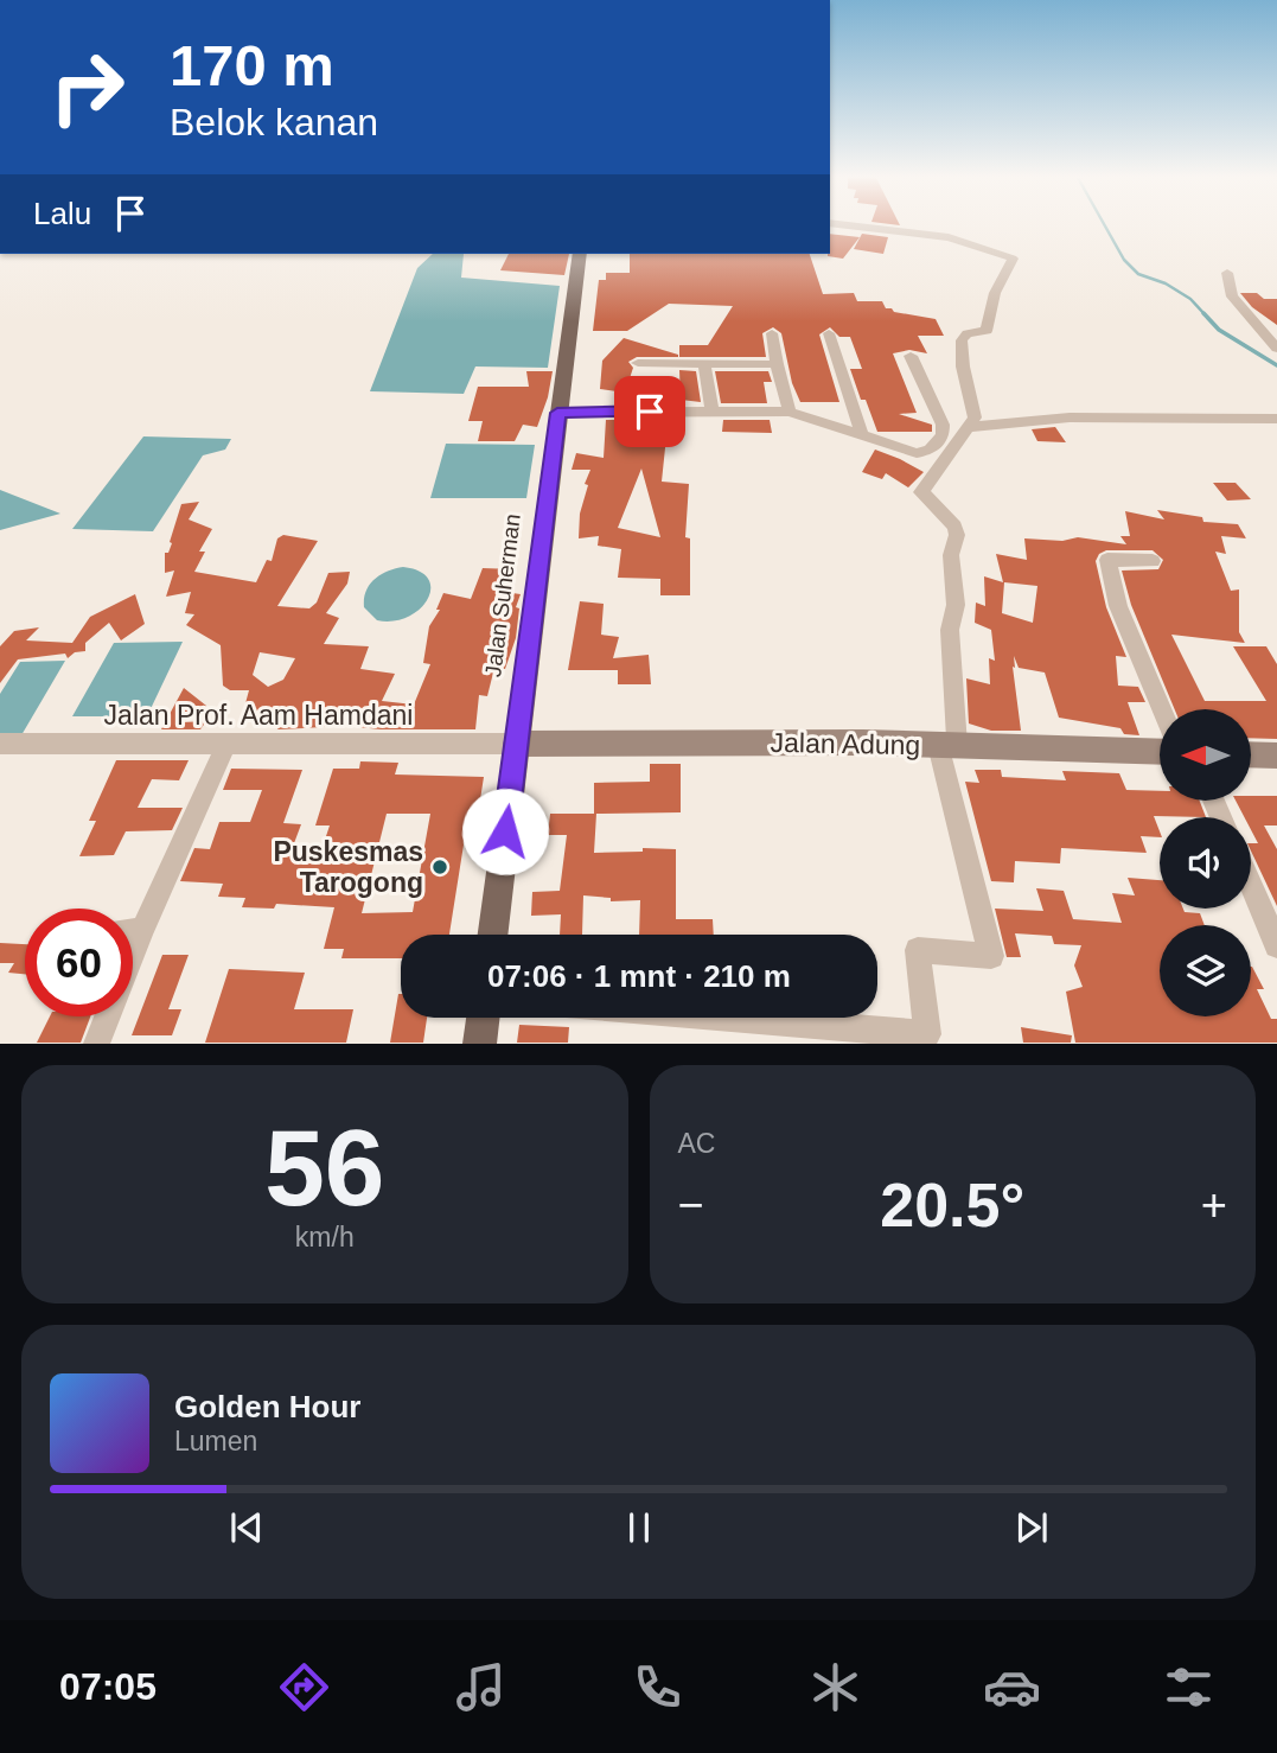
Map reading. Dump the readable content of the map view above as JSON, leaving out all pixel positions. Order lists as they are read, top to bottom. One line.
{"streets":{"main road":["Jalan Suherman","Jalan Adung"],"street":["Jalan Prof. Aam Hamdani"]},"crossings":[["Jalan Suherman","Jalan Prof. Aam Hamdani"],["Jalan Suherman","Jalan Adung"],["Jalan Prof. Aam Hamdani","Jalan Adung"]],"places":["Puskesmas Tarogong"],"north":"left","page":{"turn":["170 m","Belok kanan"],"then":"Lalu","limit":"60","trip":"07:06 · 1 mnt · 210 m","tile":[["56","km/h"],"AC"],"heat":["−","20.5°","+"],"song":["Golden Hour","Lumen"],"tabs":"07:05"}}
